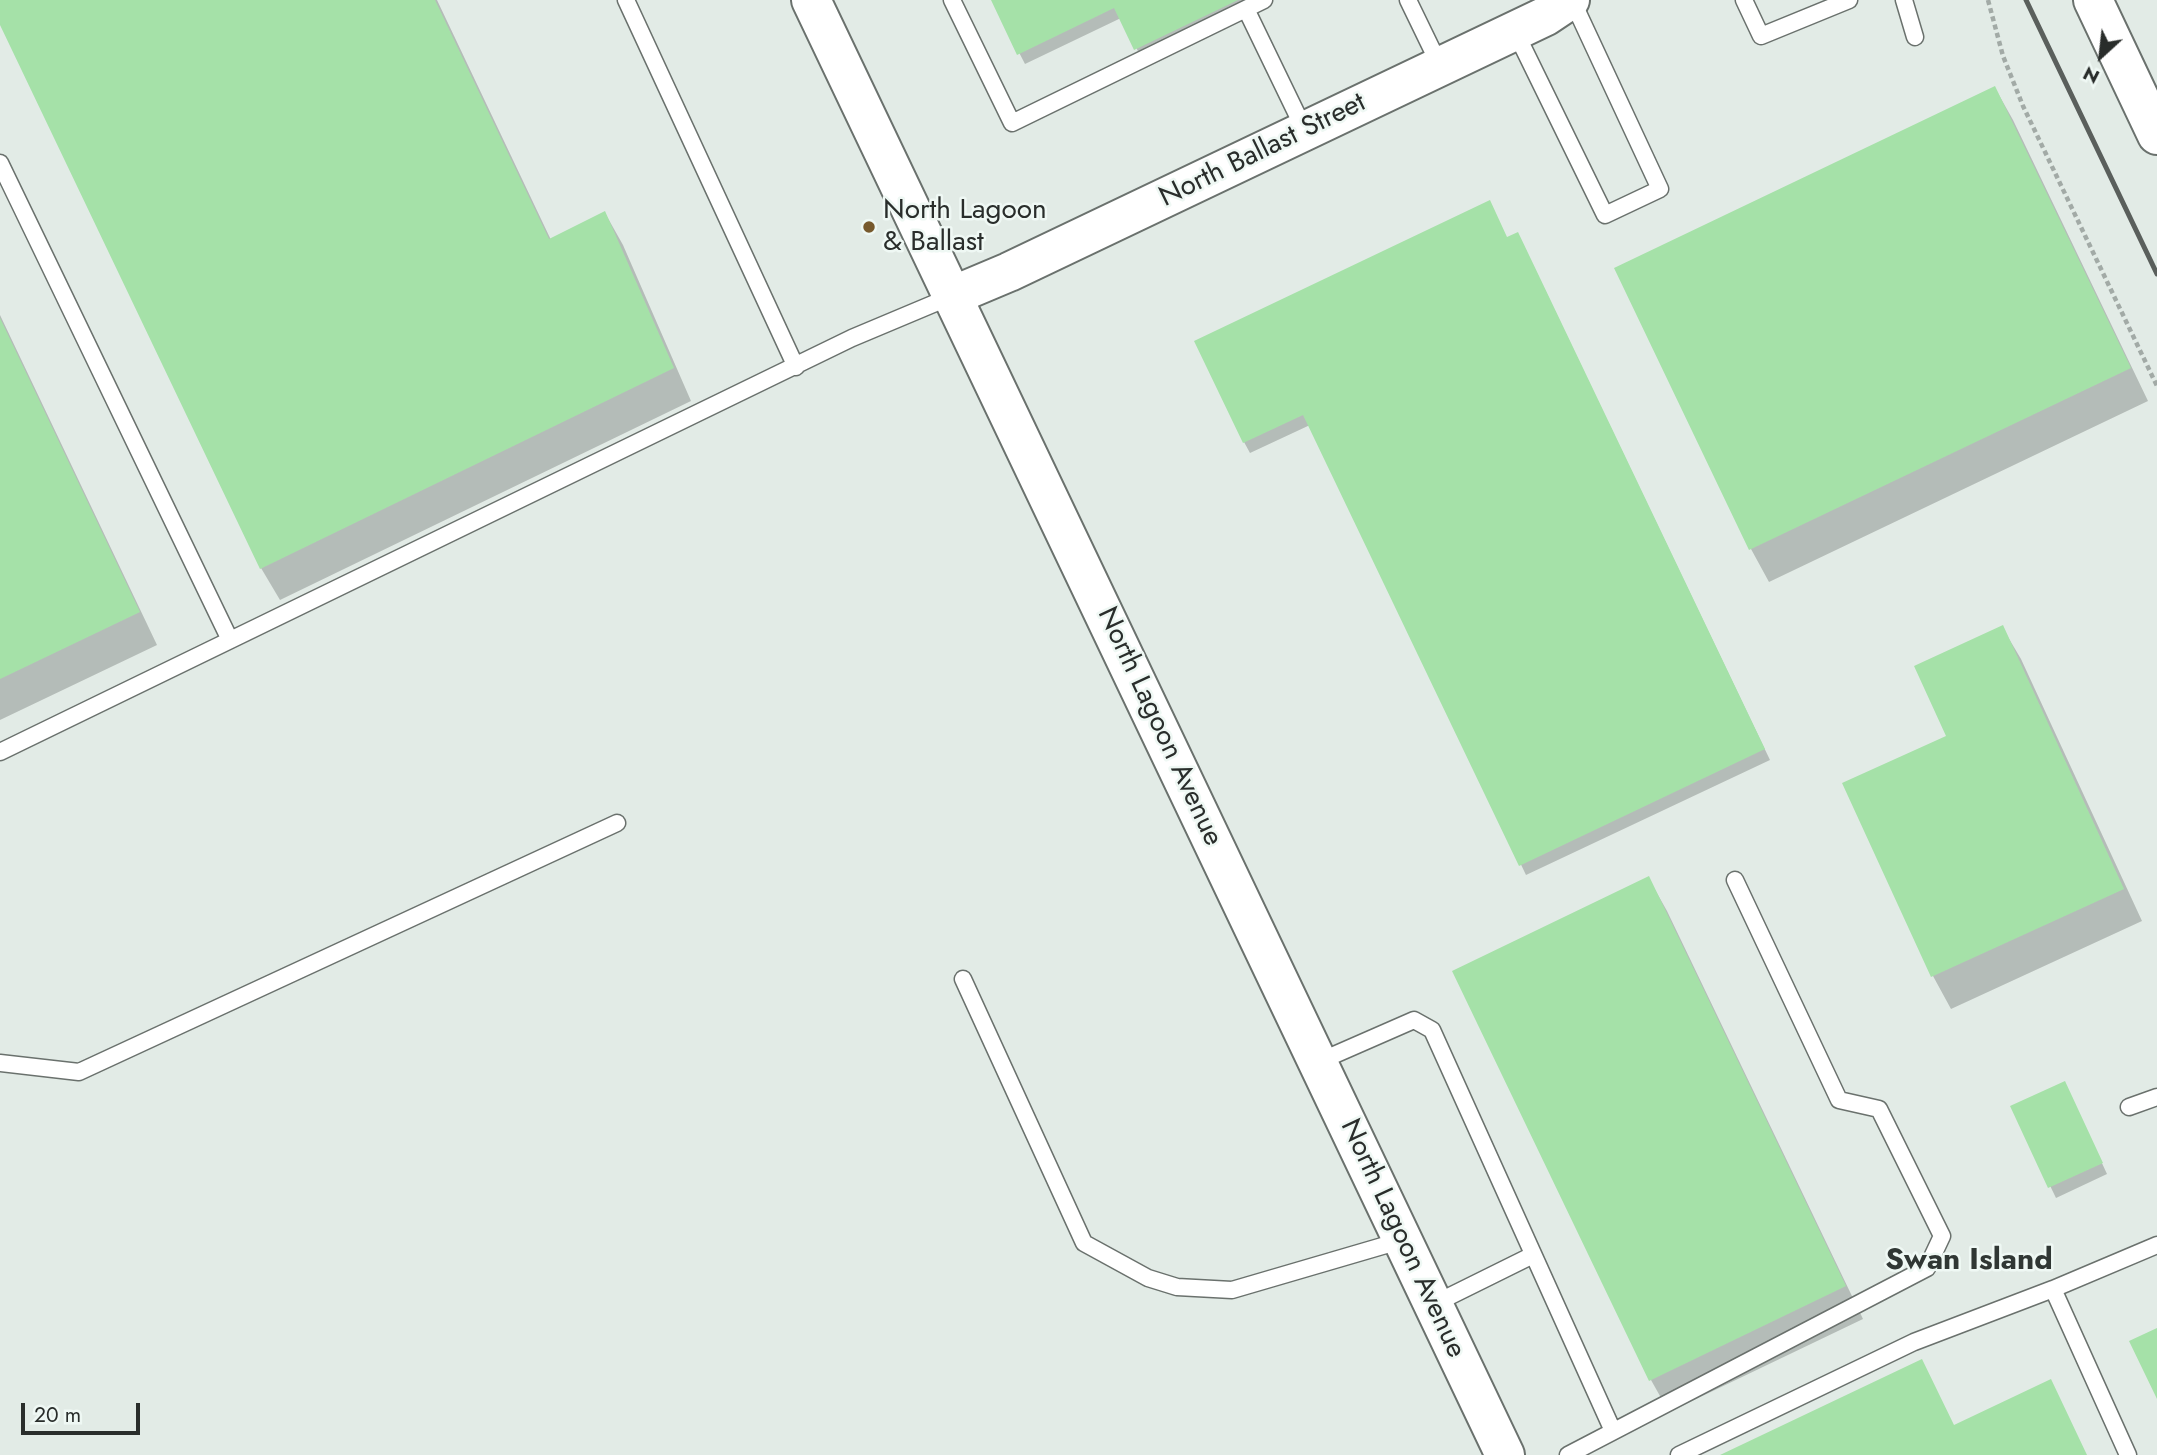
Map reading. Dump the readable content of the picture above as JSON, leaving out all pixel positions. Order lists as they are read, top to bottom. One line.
{"streets":{"street":["North Ballast Street","North Lagoon Avenue"]},"crossings":[["North Ballast Street","North Lagoon Avenue"]],"districts":["Swan Island"],"places":["North Lagoon & Ballast"],"scale_bar":"20 m","north":"bottom left"}
